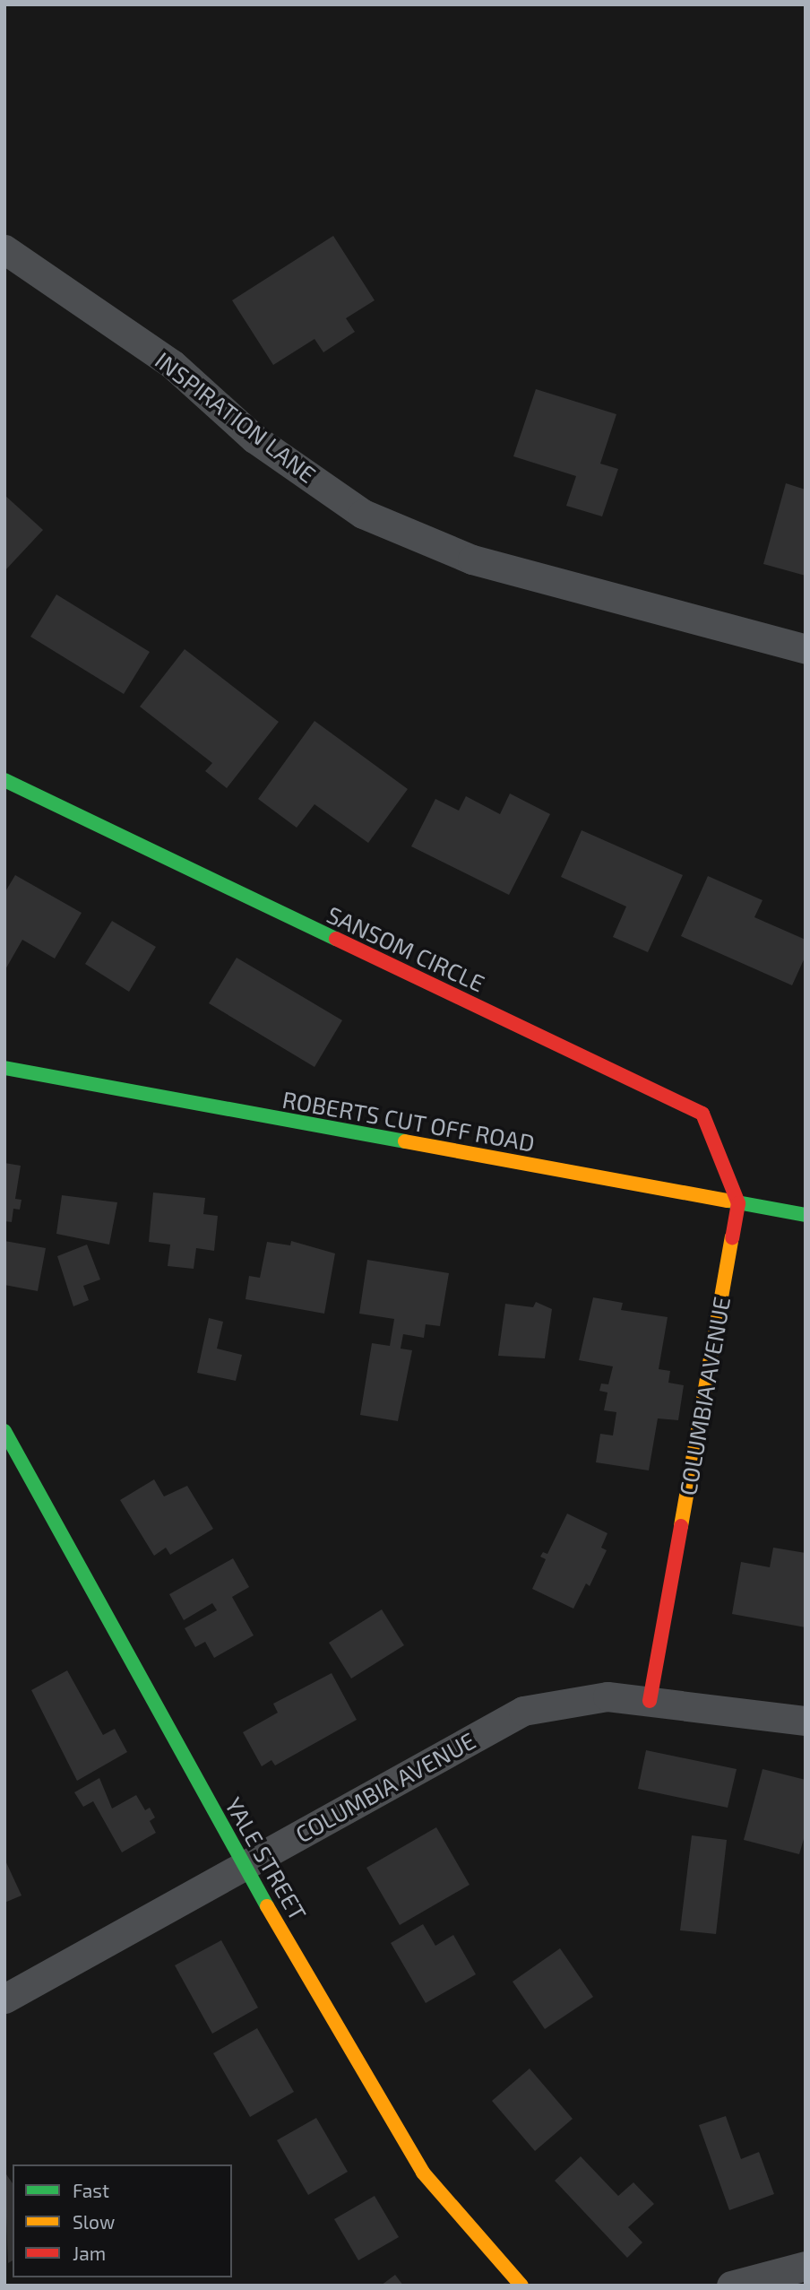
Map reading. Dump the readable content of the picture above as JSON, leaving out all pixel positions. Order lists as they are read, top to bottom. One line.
{"streets":{"street":["INSPIRATION LANE","SANSOM CIRCLE","ROBERTS CUT OFF ROAD","COLUMBIA AVENUE","YALE STREET"]},"crossings":[["SANSOM CIRCLE","ROBERTS CUT OFF ROAD"],["SANSOM CIRCLE","COLUMBIA AVENUE"],["ROBERTS CUT OFF ROAD","COLUMBIA AVENUE"],["COLUMBIA AVENUE","YALE STREET"]],"legend":["Fast","Slow","Jam"]}
